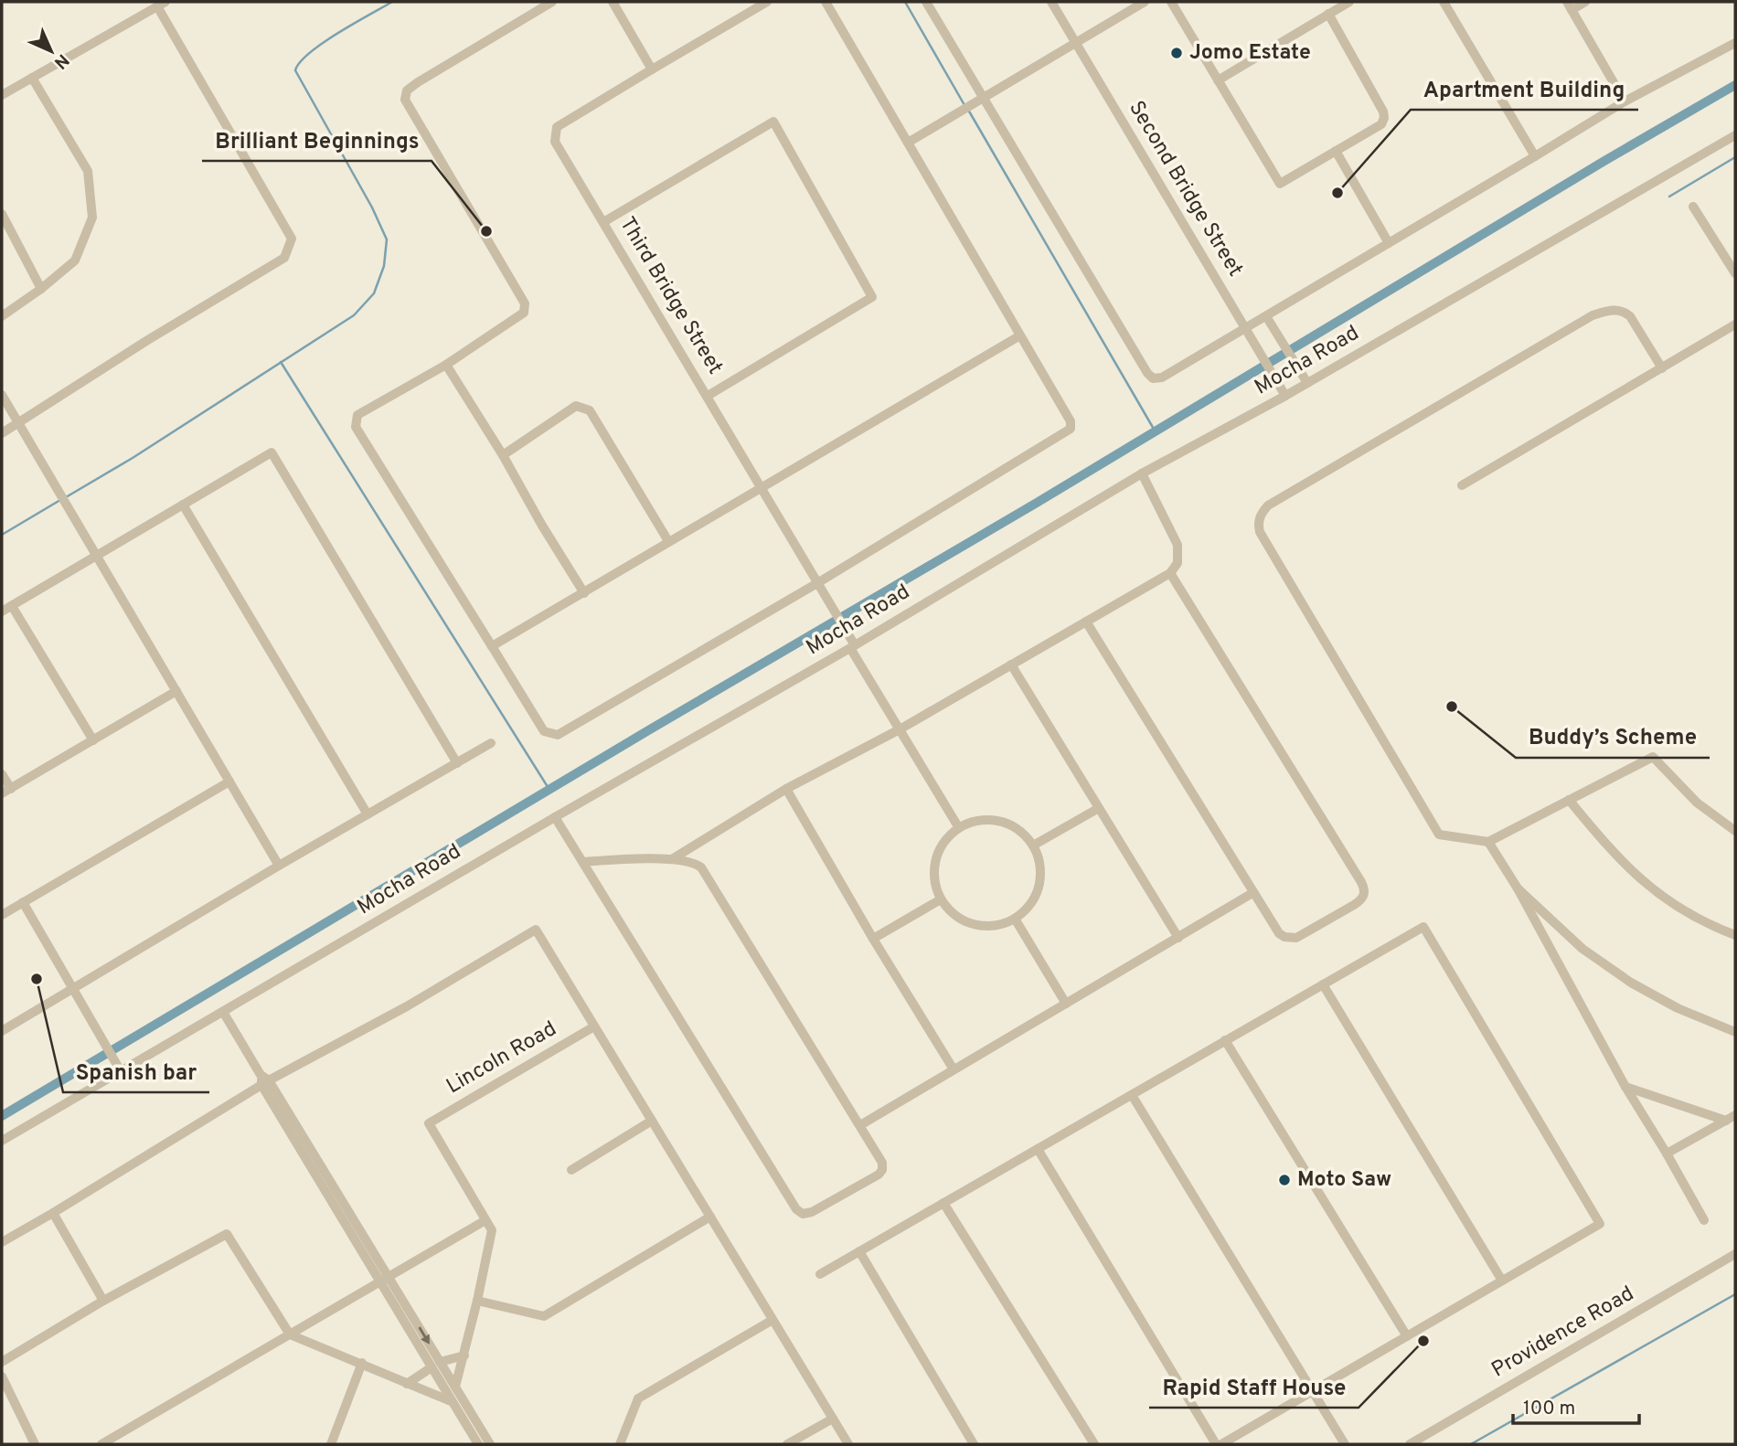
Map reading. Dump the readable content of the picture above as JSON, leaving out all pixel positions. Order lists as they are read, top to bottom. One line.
{"streets":{"street":["Second Bridge Street","Third Bridge Street","Mocha Road","Lincoln Road","Providence Road"]},"crossings":[["Second Bridge Street","Mocha Road"],["Third Bridge Street","Mocha Road"]],"places":["Jomo Estate","Apartment Building","Brilliant Beginnings","Buddy’s Scheme","Spanish bar","Moto Saw","Rapid Staff House"],"scale_bar":"100 m","north":"bottom right"}
